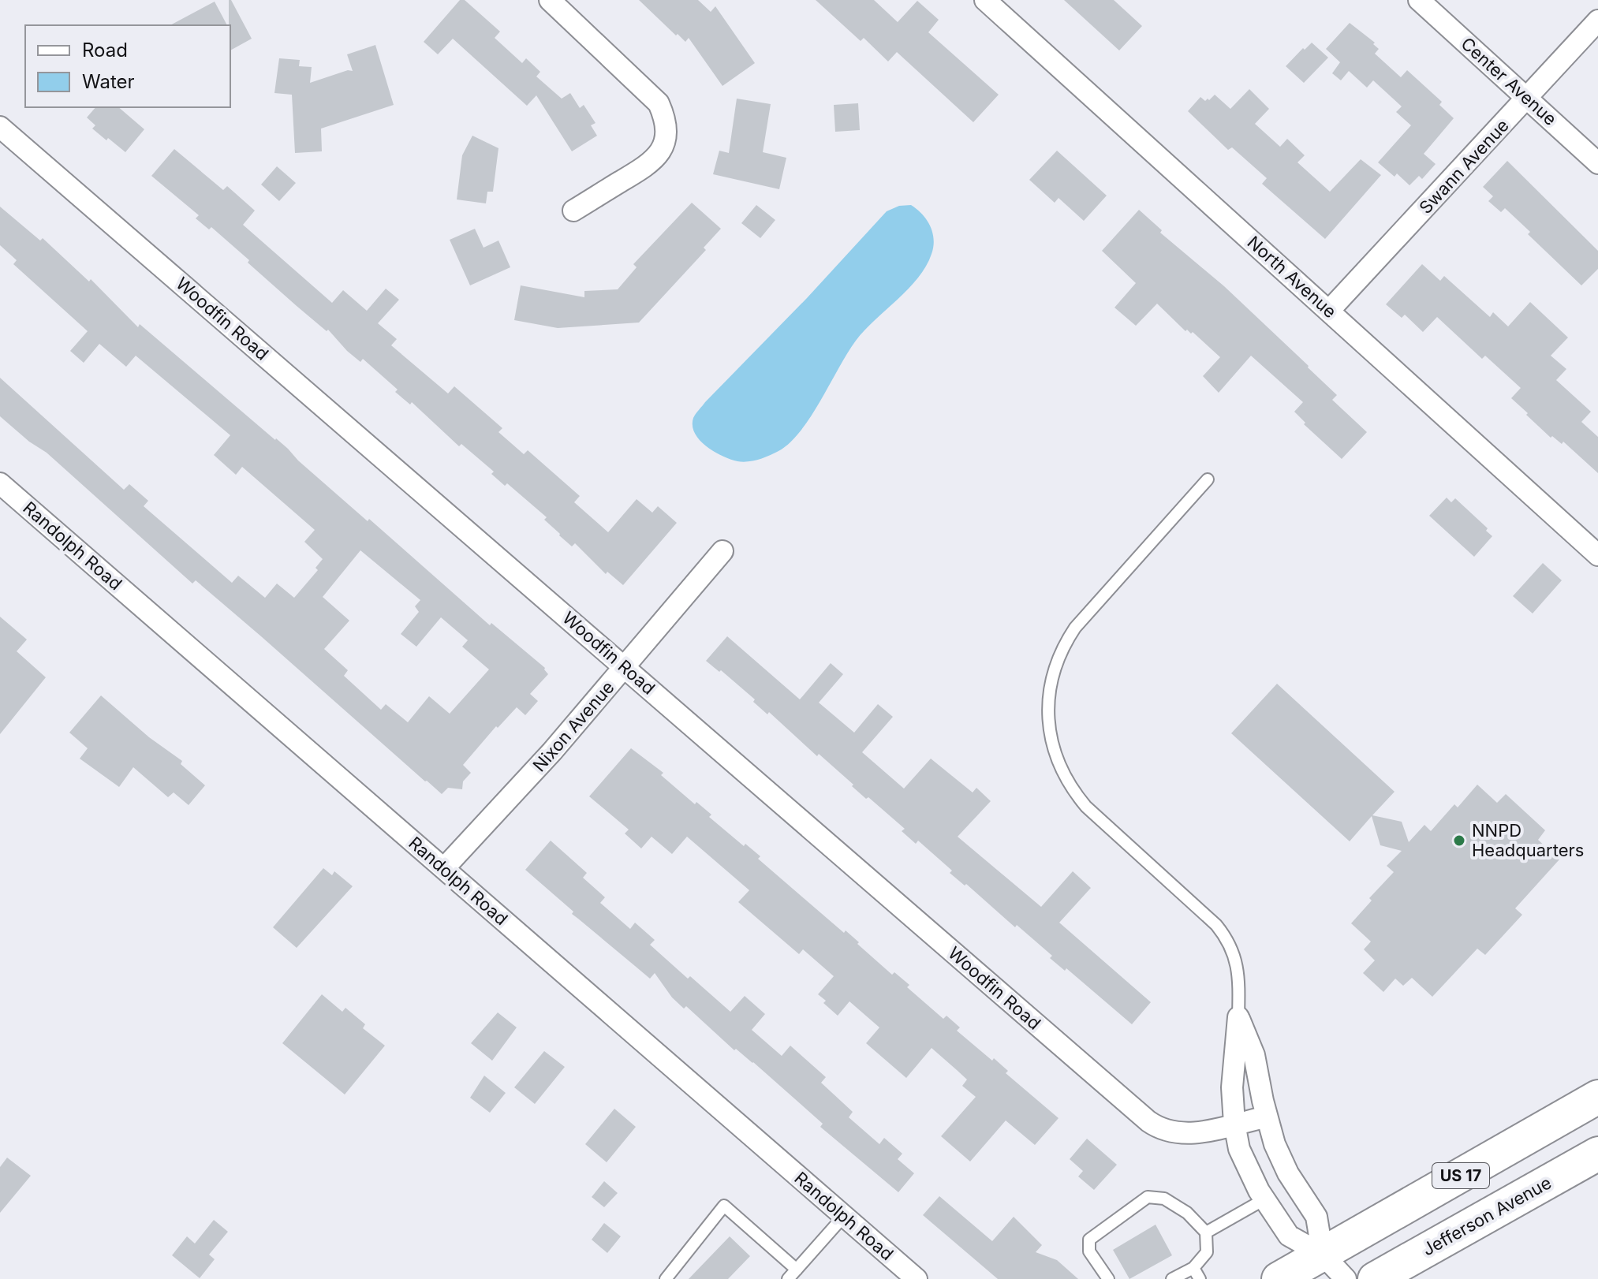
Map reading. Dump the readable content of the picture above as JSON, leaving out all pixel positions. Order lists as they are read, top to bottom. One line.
{"streets":{"main road":["US 17","Jefferson Avenue"],"street":["Center Avenue","Swann Avenue","North Avenue","Woodfin Road","Randolph Road","Nixon Avenue"]},"crossings":[["Center Avenue","Swann Avenue"],["Swann Avenue","North Avenue"],["Woodfin Road","Nixon Avenue"],["Randolph Road","Nixon Avenue"]],"places":["NNPD Headquarters"],"legend":["Road","Water"]}
